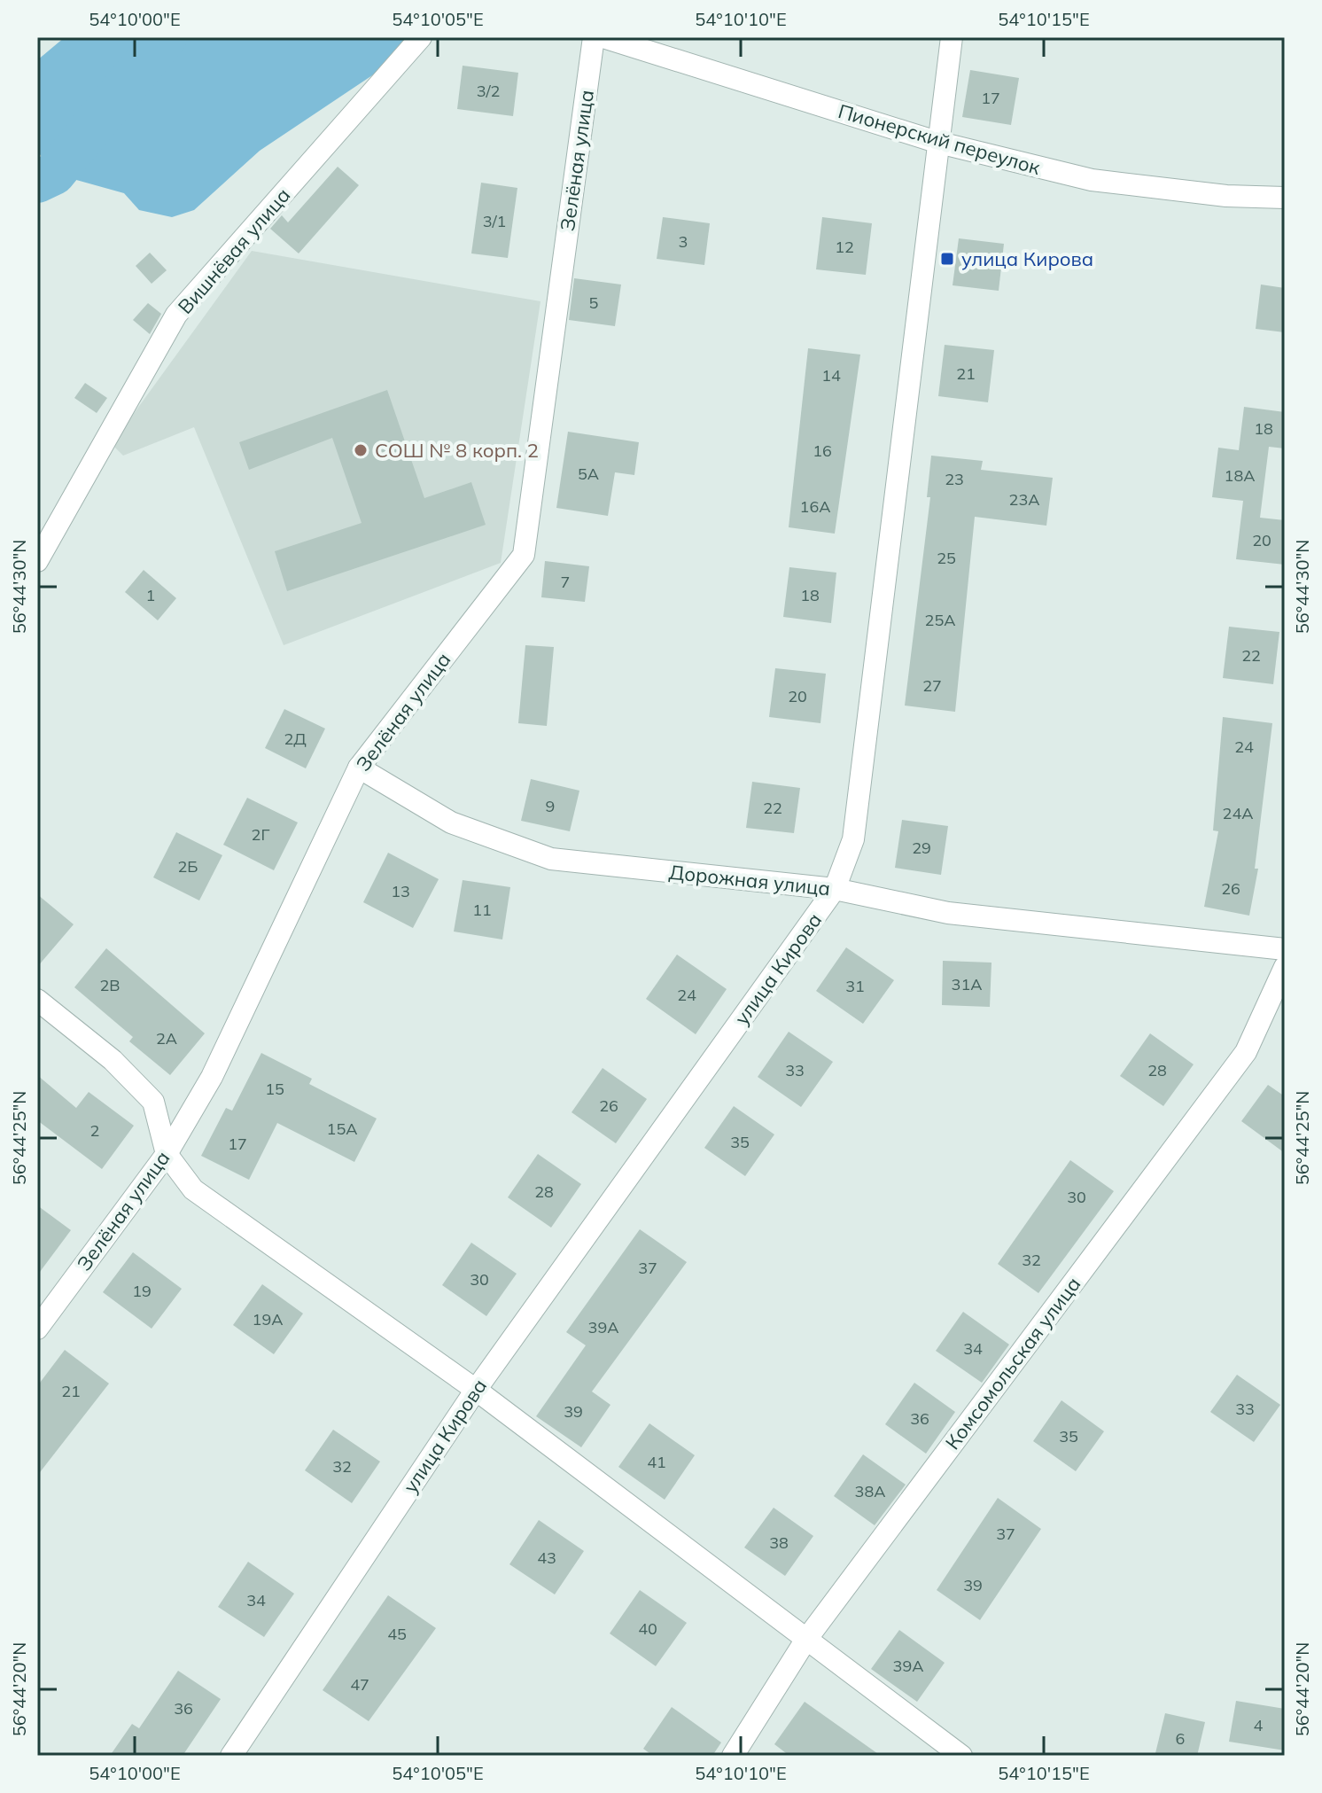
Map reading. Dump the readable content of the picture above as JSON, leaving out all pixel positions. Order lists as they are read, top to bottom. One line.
{"streets":{"street":["Пионерский переулок","Зелёная улица","Вишнёвая улица","Дорожная улица","улица Кирова","Комсомольская улица"]},"crossings":[["Пионерский переулок","улица Кирова"],["Зелёная улица","Дорожная улица"],["Дорожная улица","улица Кирова"]],"places":{"transit":["улица Кирова"],"other":["СОШ № 8 корп. 2"]},"house_numbers":["3/2","17","3/1","3","12","5","21","14","18","16","5А","18А","23","23А","16А","20","25","7","1","18","25А","22","27","20","2Д","24","9","22","24А","2Г","29","2Б","26","13","11","31А","2В","31","24","2А","33","28","15","26","15А","2","35","17","28","30","32","37","30","19","19А","39А","34","21","33","39","36","35","41","32","38А","37","38","43","39","34","40","45","39А","47","36","4","6"],"coordinates":["54°10'00\"E","54°10'05\"E","54°10'10\"E","54°10'15\"E","56°44'30\"N","56°44'25\"N","56°44'20\"N"]}
